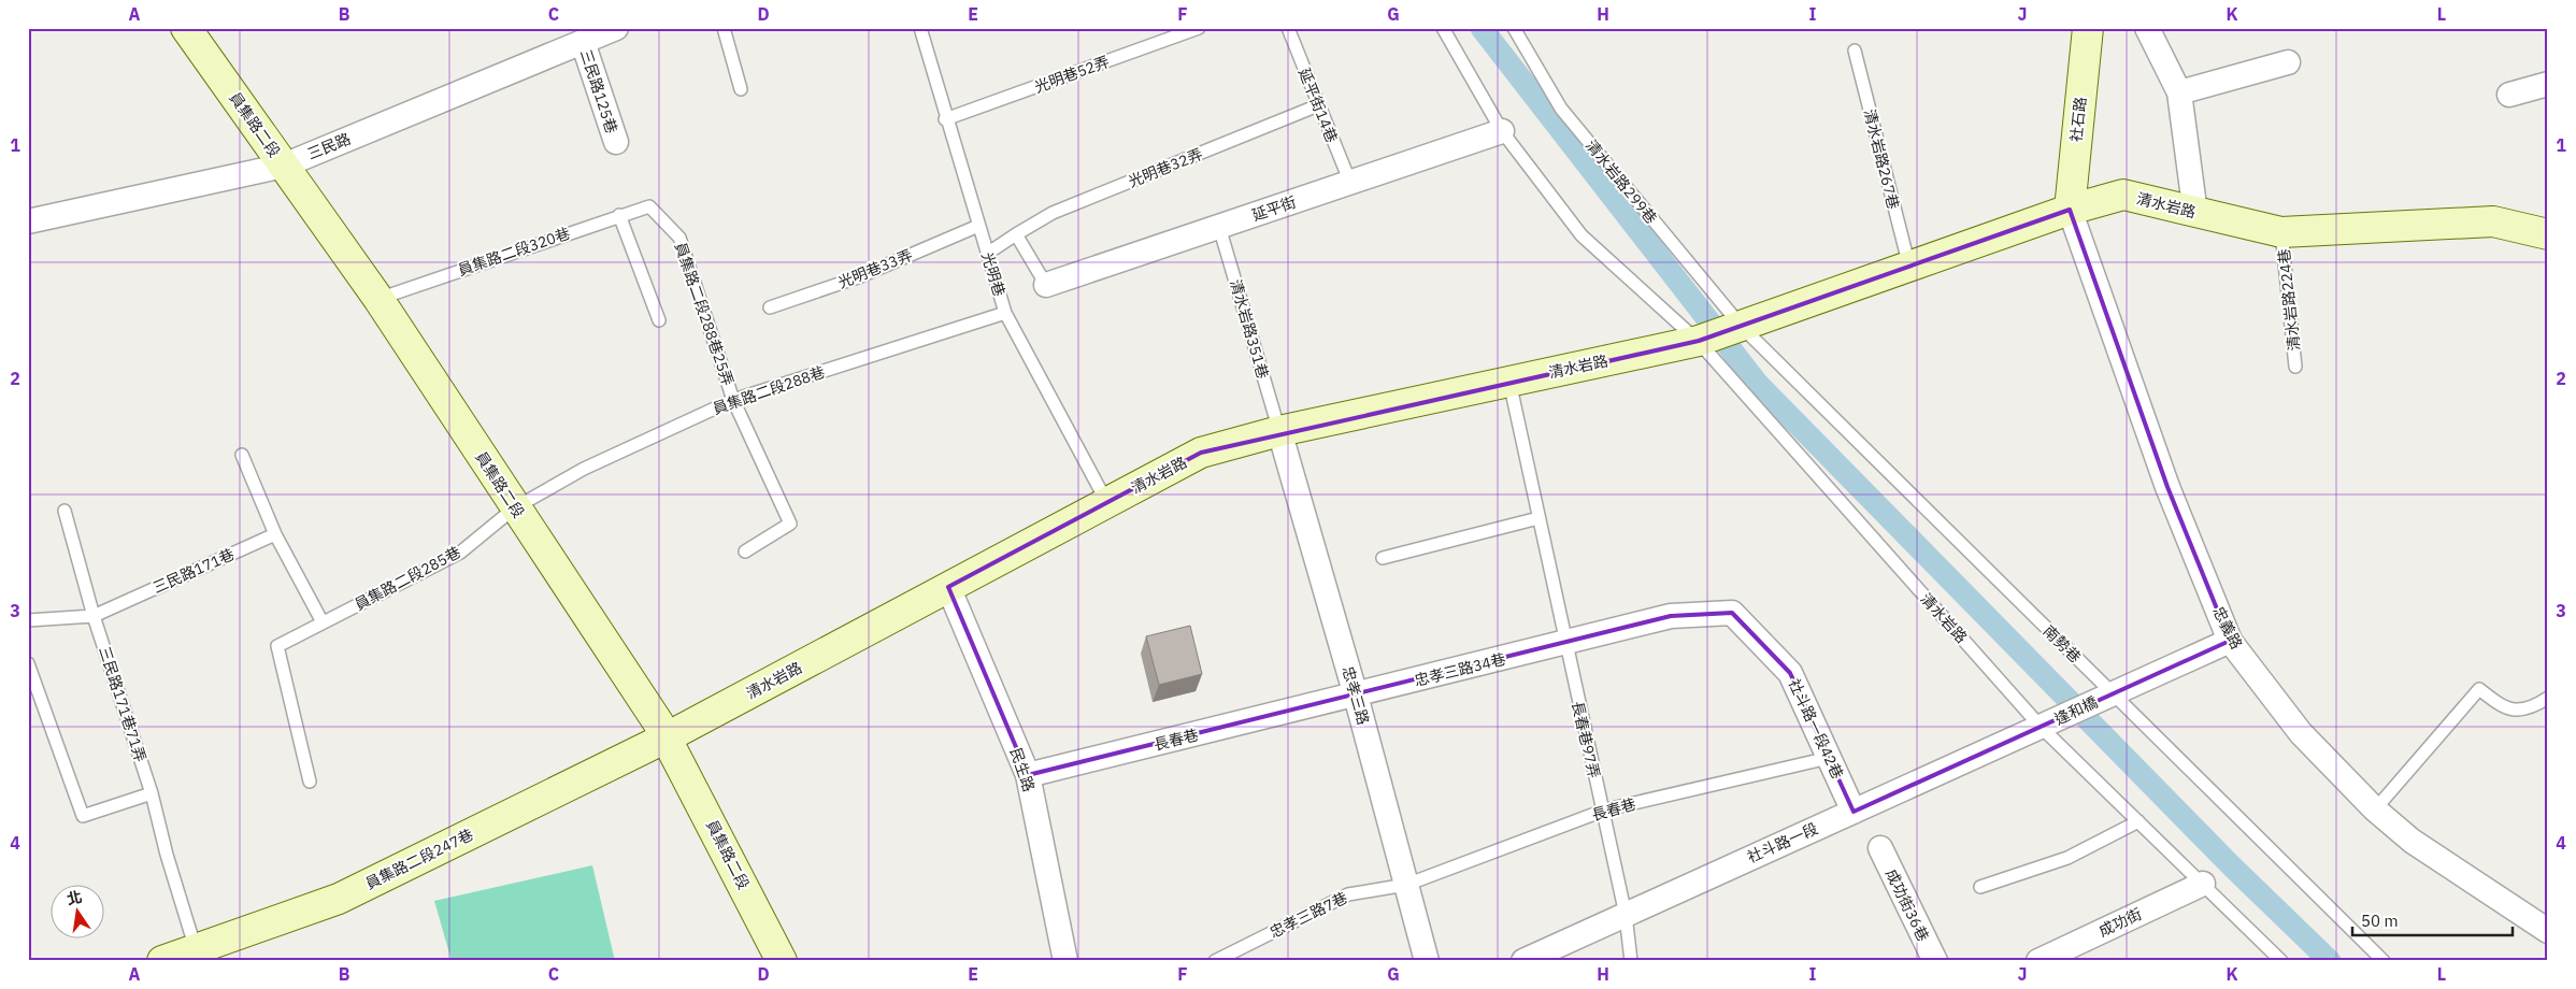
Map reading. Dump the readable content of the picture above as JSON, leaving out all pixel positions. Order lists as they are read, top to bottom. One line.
{"streets":{"street":["三民路125巷","社石路","員集路二段","三民路","清水岩路","延平街","忠義路","忠孝三路34巷","忠孝三路","逢和橋","社斗路一段42巷","長春巷","民生路","社斗路一段","員集路二段247巷","成功街36巷","成功街"],"lane":["光明巷52弄","延平街14巷","清水岩路267巷","光明巷32弄","清水岩路299巷","員集路二段320巷","光明巷33弄","光明巷","清水岩路224巷","員集路二段288巷25弄","清水岩路351巷","員集路二段288巷","三民路171巷","員集路二段285巷","南勢巷","三民路171巷71弄","長春巷97弄","忠孝三路7巷"]},"crossings":[["光明巷52弄","光明巷"],["三民路125巷","三民路"],["延平街14巷","光明巷32弄"],["延平街14巷","延平街"],["社石路","清水岩路"],["社石路","忠義路"],["員集路二段","三民路"],["員集路二段","清水岩路"],["員集路二段","員集路二段320巷"],["員集路二段","員集路二段288巷"],["員集路二段","員集路二段285巷"],["員集路二段","員集路二段247巷"],["清水岩路267巷","清水岩路"],["光明巷32弄","光明巷"],["清水岩路299巷","清水岩路"],["清水岩路299巷","南勢巷"],["清水岩路","延平街"],["清水岩路","光明巷"],["清水岩路","清水岩路224巷"],["清水岩路","清水岩路351巷"],["清水岩路","忠義路"],["清水岩路","南勢巷"],["清水岩路","忠孝三路"],["清水岩路","逢和橋"],["清水岩路","長春巷97弄"],["清水岩路","民生路"],["清水岩路","社斗路一段"],["清水岩路","員集路二段247巷"],["清水岩路","成功街"],["延平街","清水岩路351巷"],["員集路二段320巷","員集路二段288巷25弄"],["光明巷33弄","光明巷"],["光明巷","員集路二段288巷"],["員集路二段288巷25弄","員集路二段288巷"],["清水岩路351巷","忠孝三路"],["員集路二段288巷","員集路二段285巷"],["三民路171巷","三民路171巷71弄"],["南勢巷","逢和橋"],["忠孝三路34巷","忠孝三路"],["忠孝三路34巷","社斗路一段42巷"],["忠孝三路34巷","長春巷"],["忠孝三路34巷","長春巷97弄"],["忠孝三路","長春巷"],["忠孝三路","忠孝三路7巷"],["三民路171巷71弄","員集路二段247巷"],["逢和橋","社斗路一段"],["社斗路一段42巷","長春巷"],["社斗路一段42巷","長春巷97弄"],["社斗路一段42巷","社斗路一段"],["長春巷","長春巷97弄"],["長春巷","民生路"],["長春巷","忠孝三路7巷"],["長春巷97弄","社斗路一段"]],"scale_bar":"50 m","north":"top","grid":{"columns":["A","B","C","D","E","F","G","H","I","J","K","L"],"rows":["1","2","3","4"]}}
